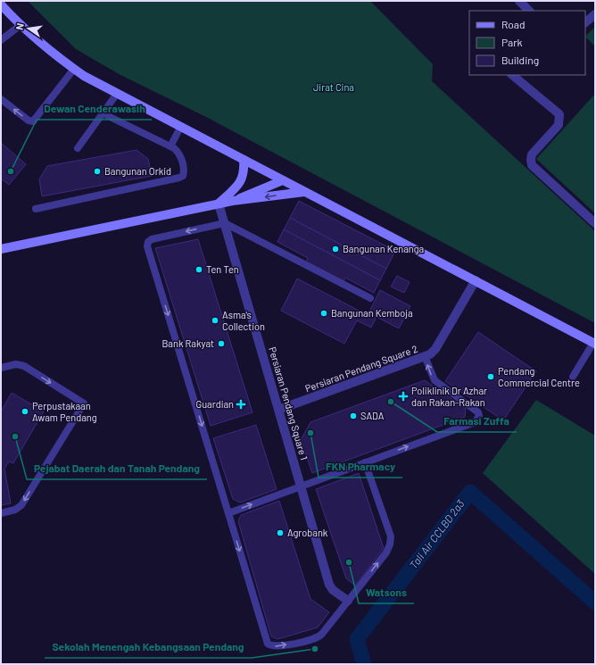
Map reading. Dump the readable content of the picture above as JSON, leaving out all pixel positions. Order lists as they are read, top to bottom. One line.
{"streets":{"street":["Persiaran Pendang Square 2","Persiaran Pendang Square 1"]},"crossings":[["Persiaran Pendang Square 2","Persiaran Pendang Square 1"]],"water":["Tali Air CCLBD 2a3"],"parks":["Jirat Cina"],"places":{"other":["Dewan Cenderawasih","Bangunan Orkid","Bangunan Kenanga","Ten Ten","Bangunan Kemboja","Asma's Collection","Bank Rakyat","Pendang Commercial Centre","Farmasi Zuffa","Perpustakaan Awam Pendang","SADA","FKN Pharmacy","Pejabat Daerah dan Tanah Pendang","Agrobank","Watsons","Sekolah Menengah Kebangsaan Pendang"],"health":["Poliklinik Dr Azhar dan Rakan-Rakan","Guardian"]},"legend":["Road","Park","Building"],"north":"left"}
